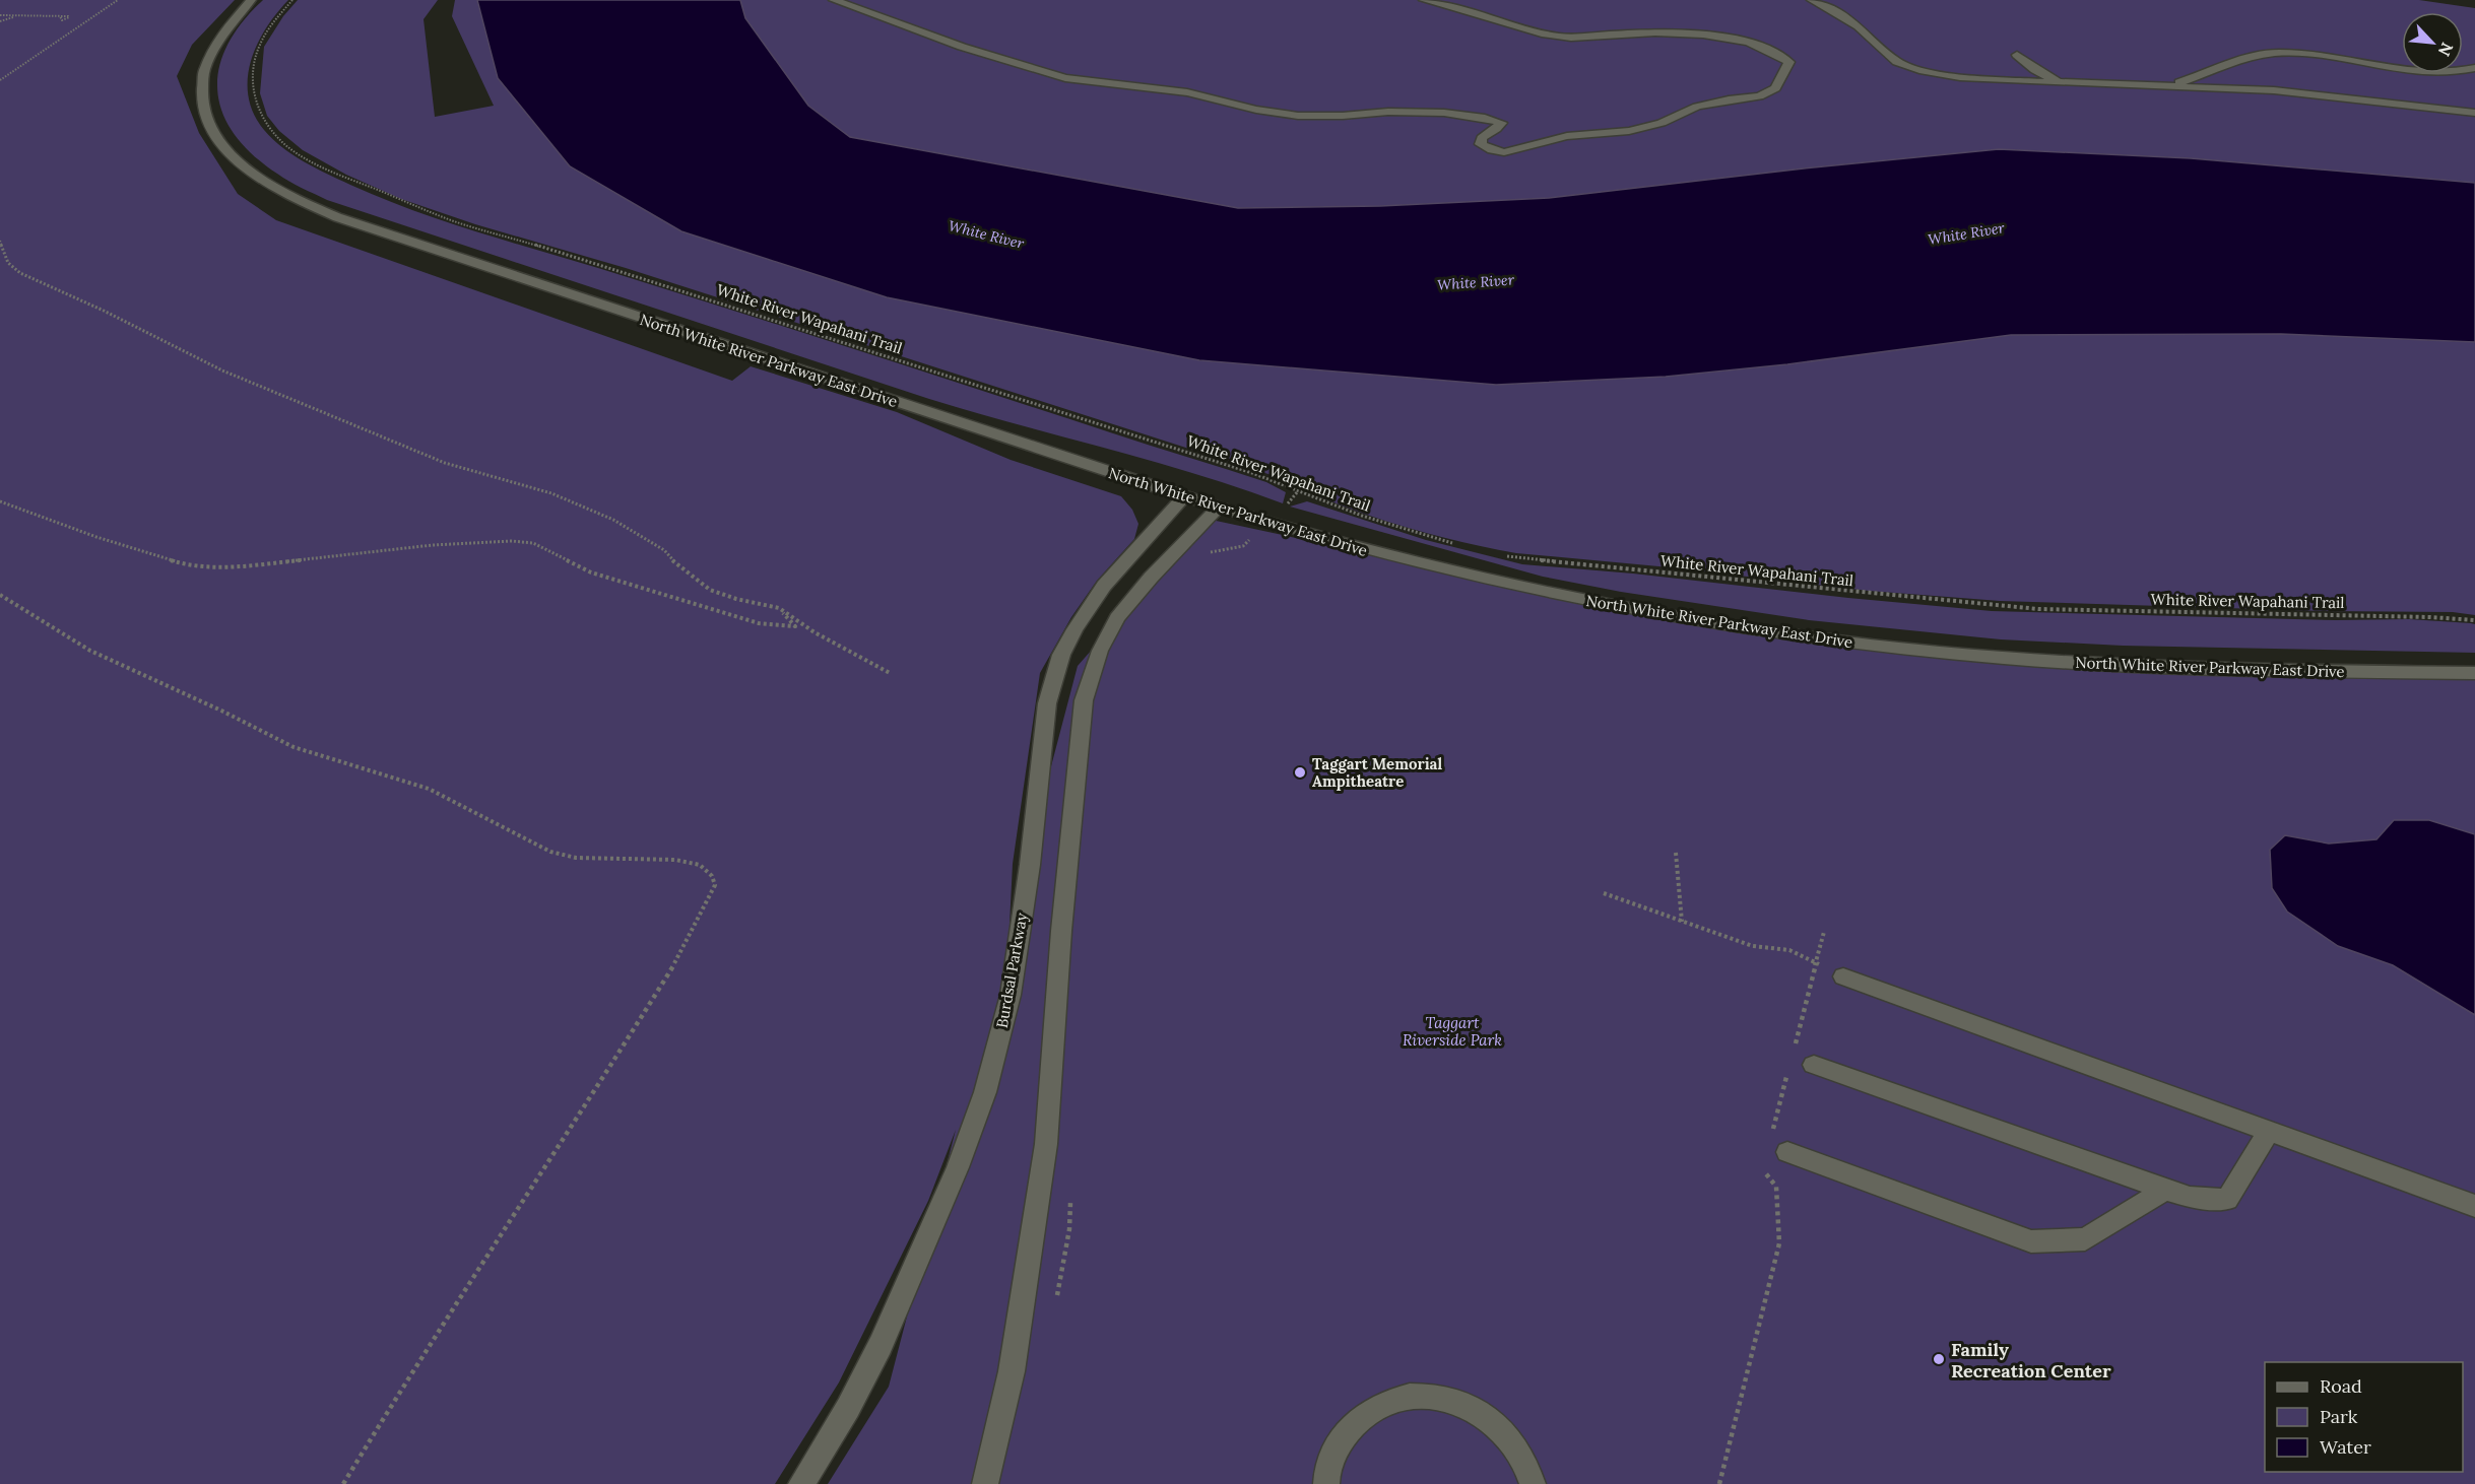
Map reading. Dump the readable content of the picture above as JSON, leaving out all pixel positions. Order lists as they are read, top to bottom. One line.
{"streets":{"street":["North White River Parkway East Drive","Burdsal Parkway"],"path":["White River Wapahani Trail"]},"crossings":[["North White River Parkway East Drive","Burdsal Parkway"]],"water":["White River"],"parks":["Taggart Riverside Park"],"places":["Taggart Memorial Ampitheatre","Family Recreation Center"],"legend":["Road","Park","Water"],"north":"bottom right"}
